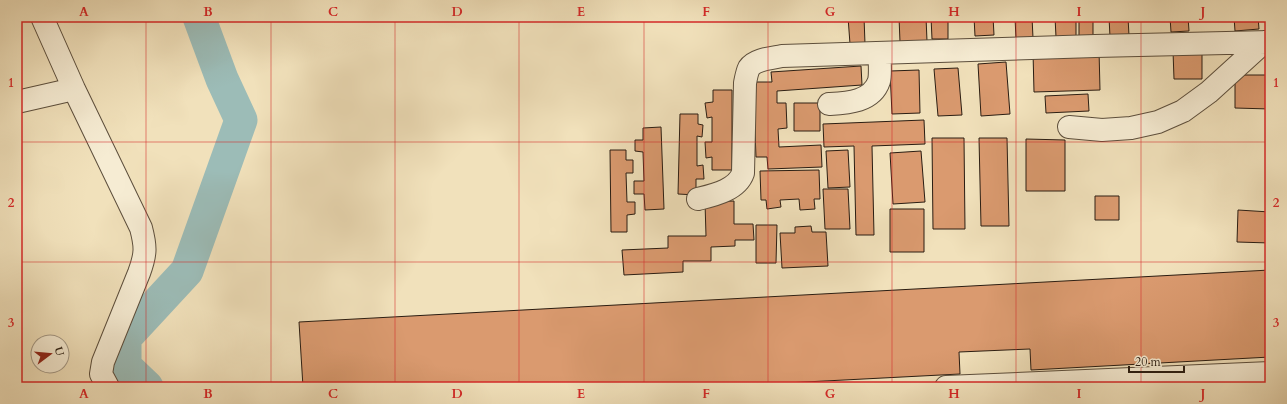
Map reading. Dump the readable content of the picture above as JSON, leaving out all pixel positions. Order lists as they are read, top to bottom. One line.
{"scale_bar":"20 m","north":"right","grid":{"columns":["A","B","C","D","E","F","G","H","I","J"],"rows":["1","2","3"]}}
